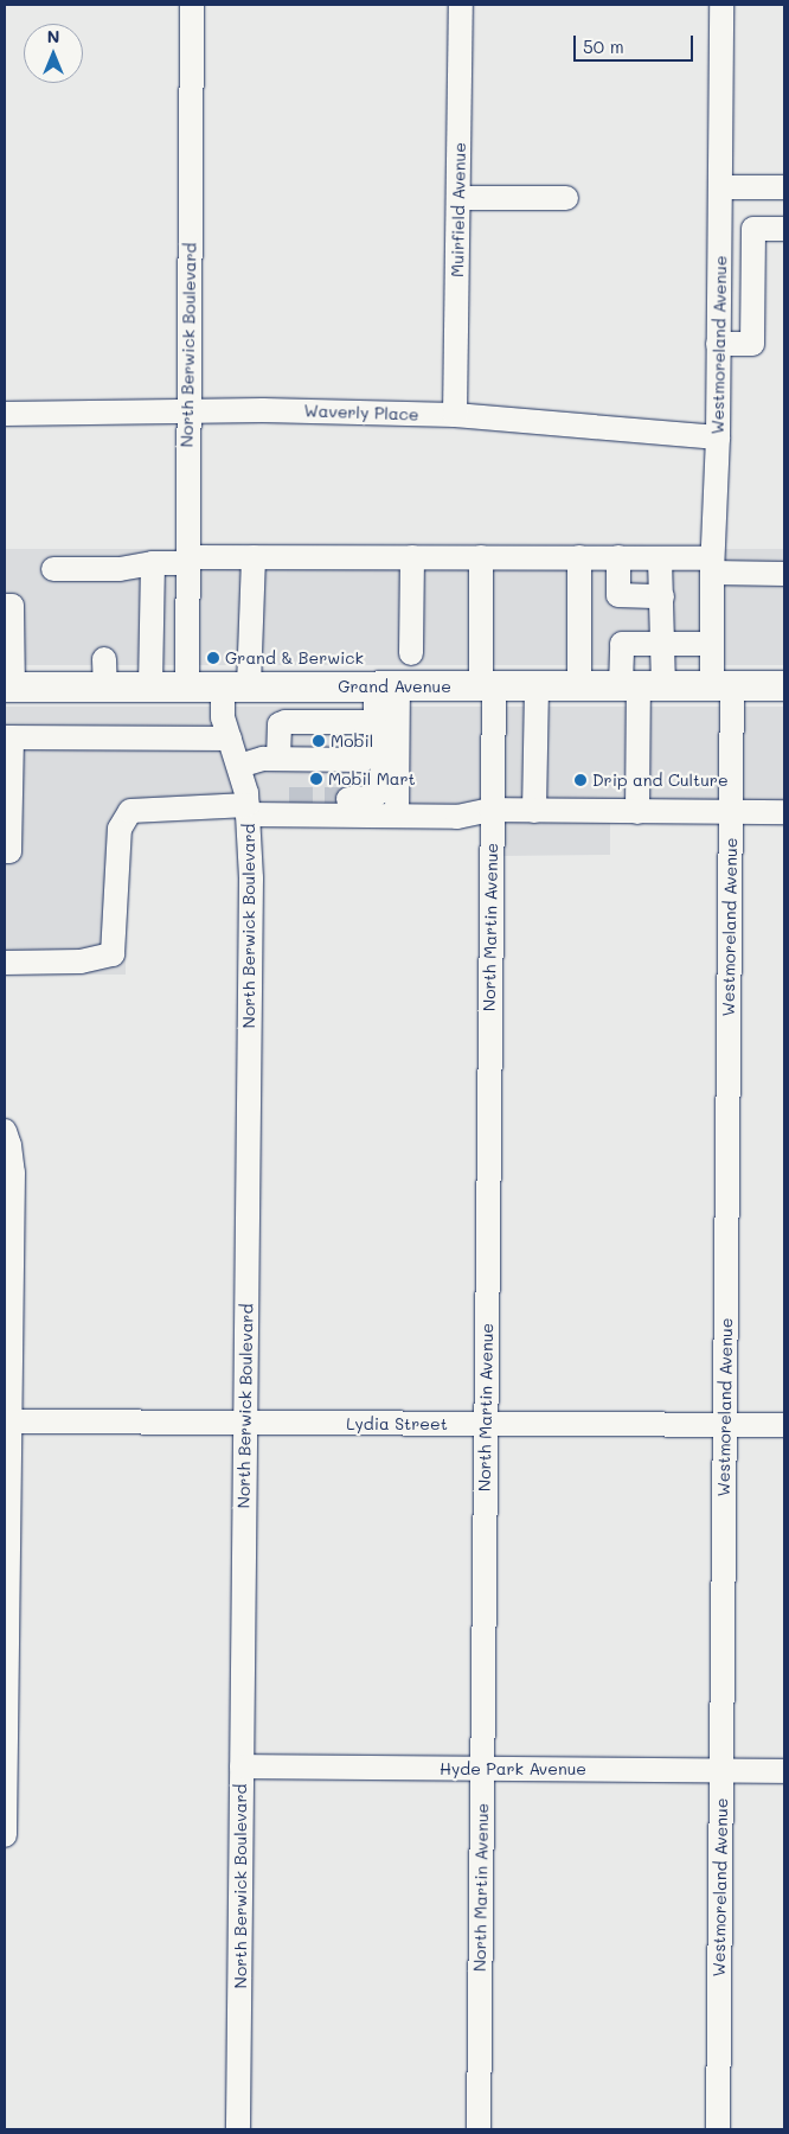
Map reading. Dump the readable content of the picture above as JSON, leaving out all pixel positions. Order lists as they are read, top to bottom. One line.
{"streets":{"main road":["Grand Avenue"],"street":["Muirfield Avenue","North Berwick Boulevard","Westmoreland Avenue","Waverly Place","North Martin Avenue","Lydia Street","Hyde Park Avenue"]},"crossings":[["Muirfield Avenue","Waverly Place"],["North Berwick Boulevard","Waverly Place"],["North Berwick Boulevard","Grand Avenue"],["North Berwick Boulevard","Lydia Street"],["North Berwick Boulevard","Hyde Park Avenue"],["Westmoreland Avenue","Waverly Place"],["Westmoreland Avenue","Grand Avenue"],["Westmoreland Avenue","Lydia Street"],["Westmoreland Avenue","Hyde Park Avenue"],["Grand Avenue","North Martin Avenue"],["North Martin Avenue","Lydia Street"],["North Martin Avenue","Hyde Park Avenue"]],"places":["Grand & Berwick","Mobil","Mobil Mart","Drip and Culture"],"scale_bar":"50 m","north":"top"}
